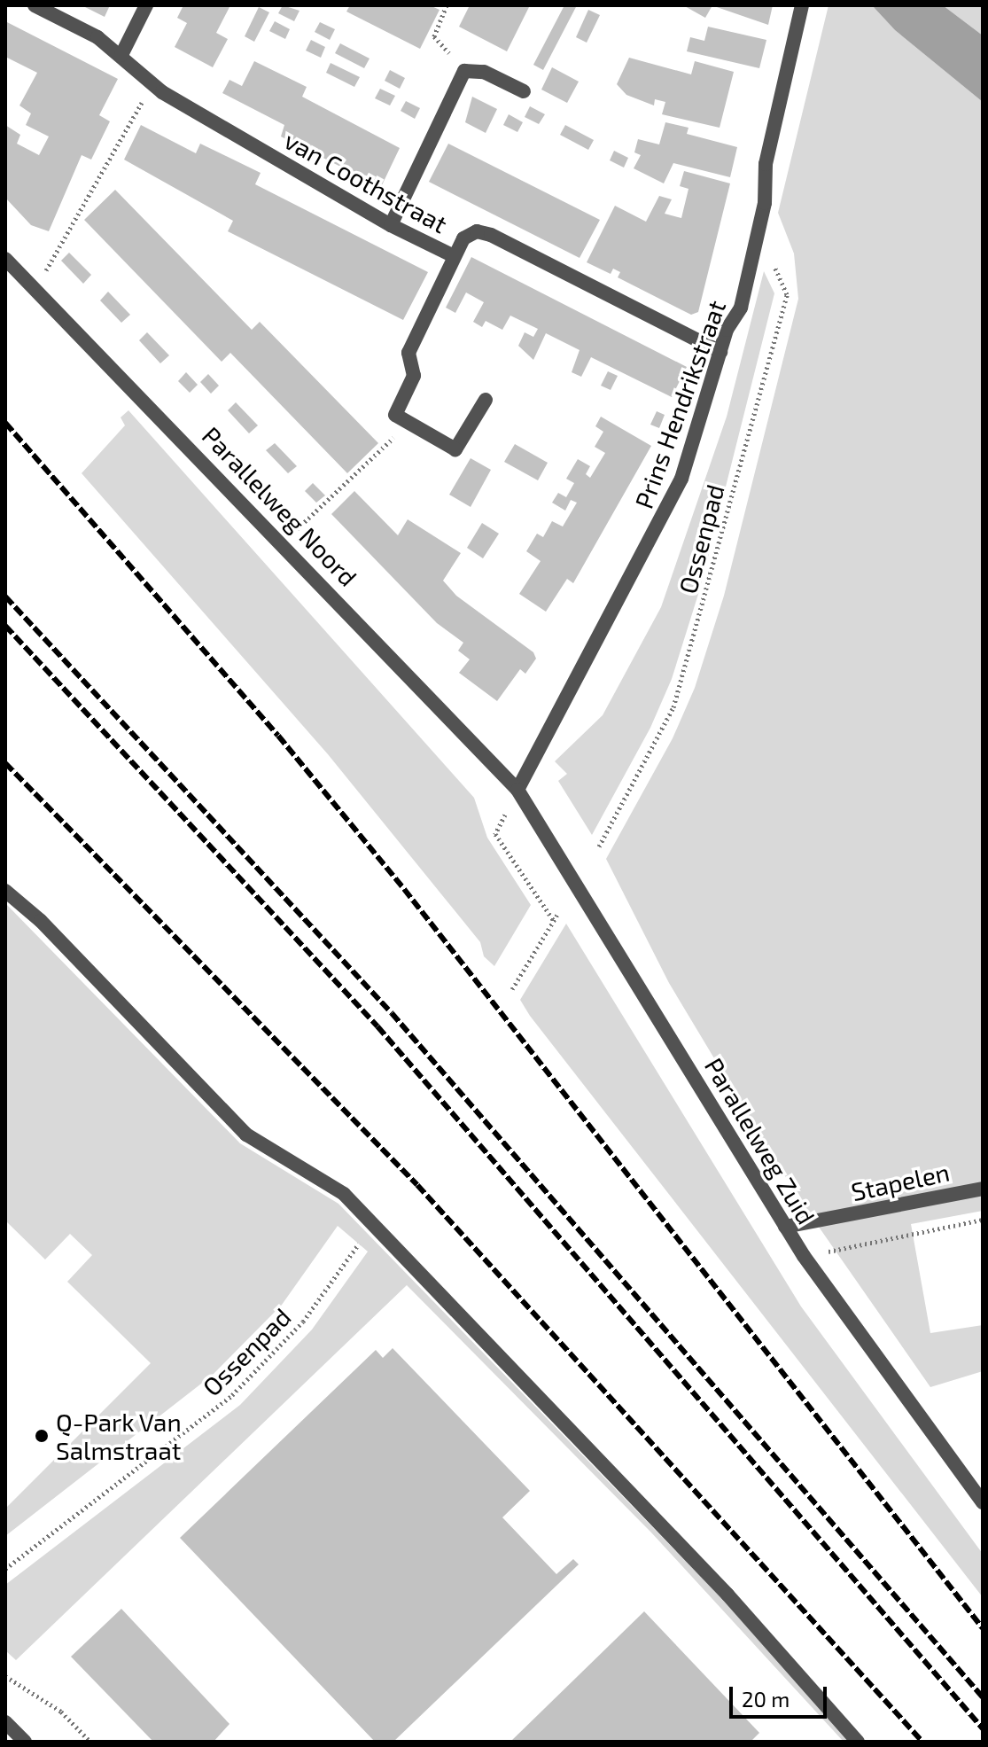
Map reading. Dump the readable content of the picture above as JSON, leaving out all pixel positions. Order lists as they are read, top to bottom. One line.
{"streets":{"street":["van Coothstraat","Prins Hendrikstraat","Parallelweg Noord","Parallelweg Zuid","Stapelen"],"path":["Ossenpad"]},"crossings":[["van Coothstraat","Prins Hendrikstraat"],["Prins Hendrikstraat","Parallelweg Noord"],["Prins Hendrikstraat","Ossenpad"],["Prins Hendrikstraat","Parallelweg Zuid"],["Parallelweg Noord","Parallelweg Zuid"],["Parallelweg Zuid","Stapelen"]],"places":["Q-Park Van Salmstraat"],"scale_bar":"20 m"}
